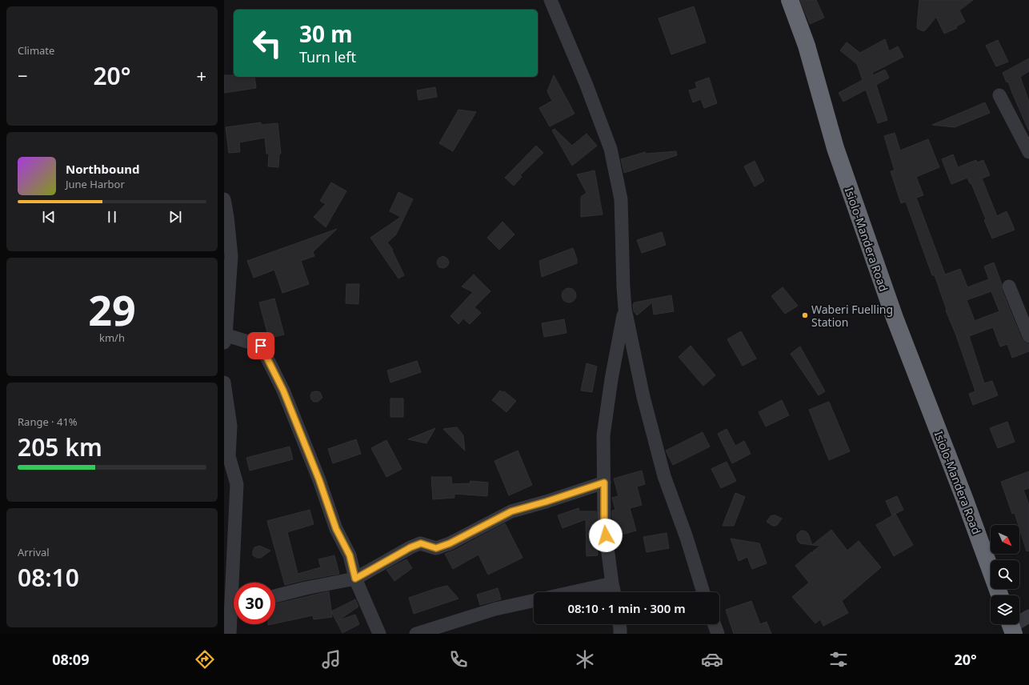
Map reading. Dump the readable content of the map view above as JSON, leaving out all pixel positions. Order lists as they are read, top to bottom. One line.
{"streets":{"highway":["Isiolo-Mandera Road"]},"places":["Waberi Fuelling Station"],"north":"bottom right","page":{"tile":["Climate",["29","km/h"],["Range · 41%","205 km"],["Arrival","08:10"]],"turn":["30 m","Turn left"],"heat":["−","20°","+"],"song":["Northbound","June Harbor"],"limit":"30","trip":"08:10 · 1 min · 300 m","tabs":["08:09","20°"]}}
